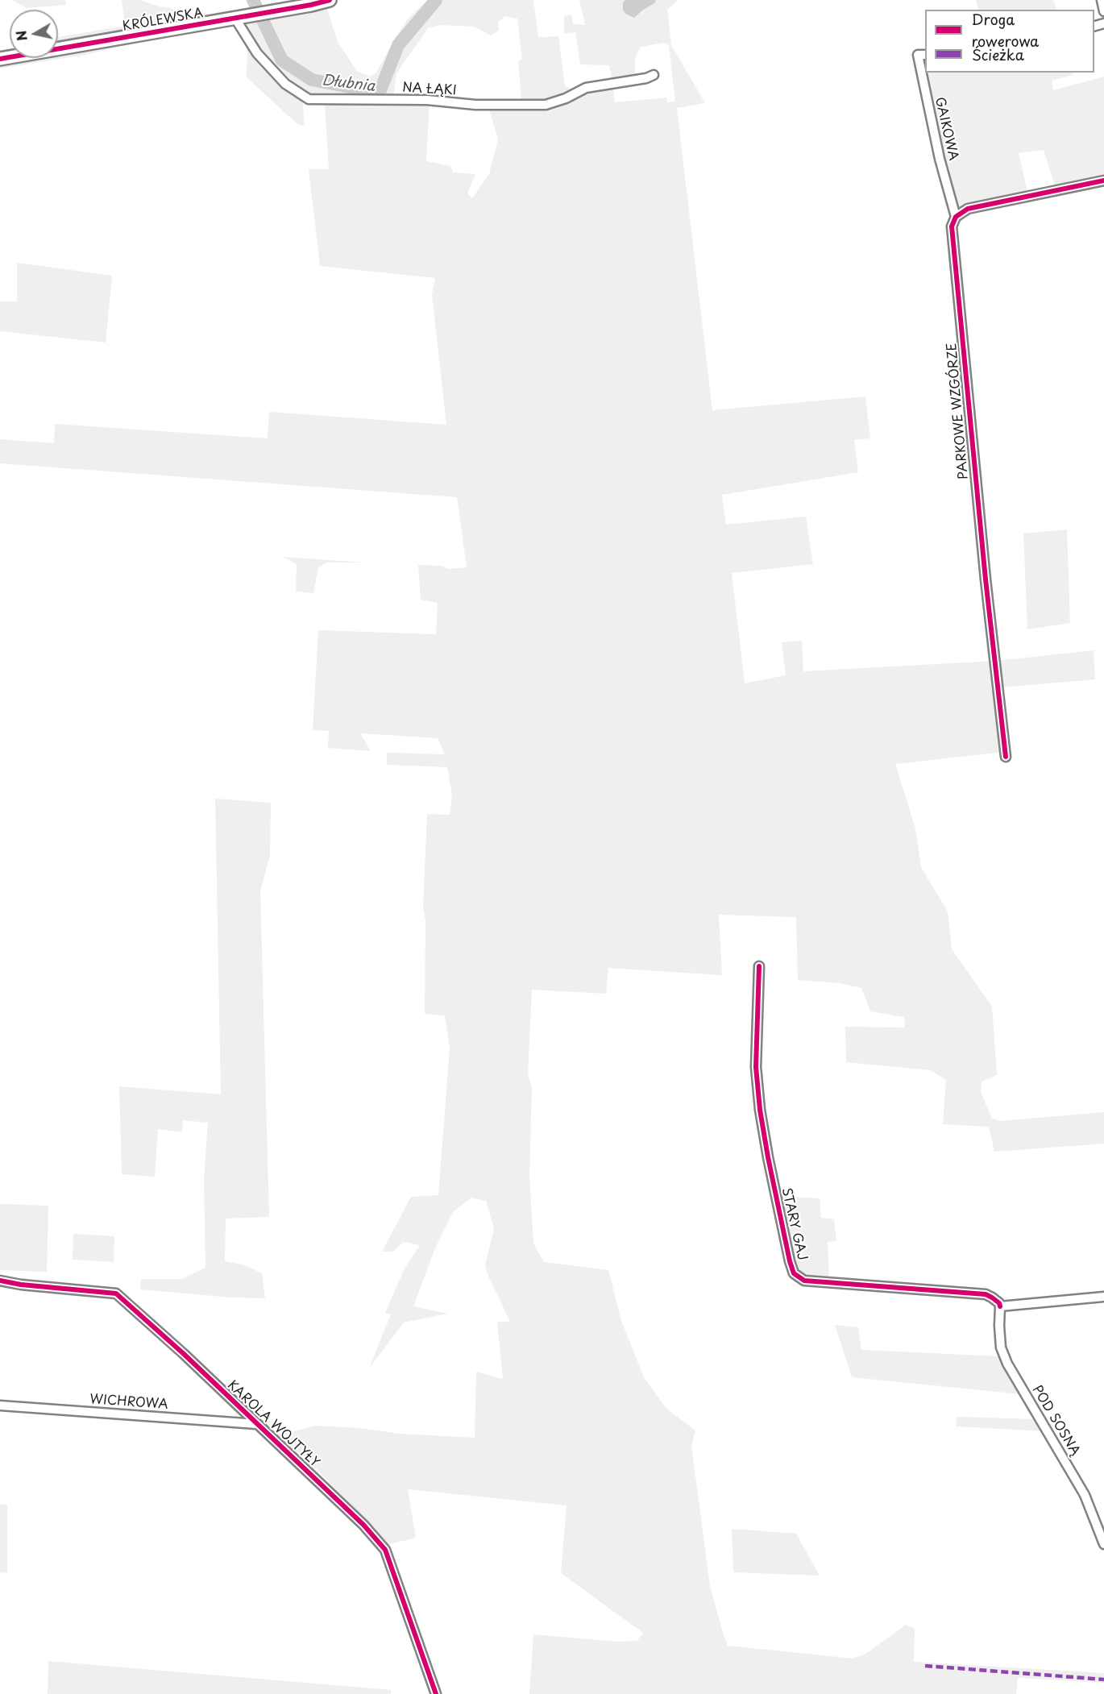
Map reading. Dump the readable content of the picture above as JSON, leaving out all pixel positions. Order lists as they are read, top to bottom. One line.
{"streets":{"street":["KRÓLEWSKA","NA ŁĄKI","GAIKOWA","PARKOWE WZGÓRZE","STARY GAJ","WICHROWA","POD SOSNĄ","KAROLA WOJTYŁY"]},"crossings":[["KRÓLEWSKA","NA ŁĄKI"],["GAIKOWA","PARKOWE WZGÓRZE"],["STARY GAJ","POD SOSNĄ"],["WICHROWA","KAROLA WOJTYŁY"]],"water":["Dłubnia"],"legend":["Droga rowerowa","Ścieżka"],"north":"left"}
